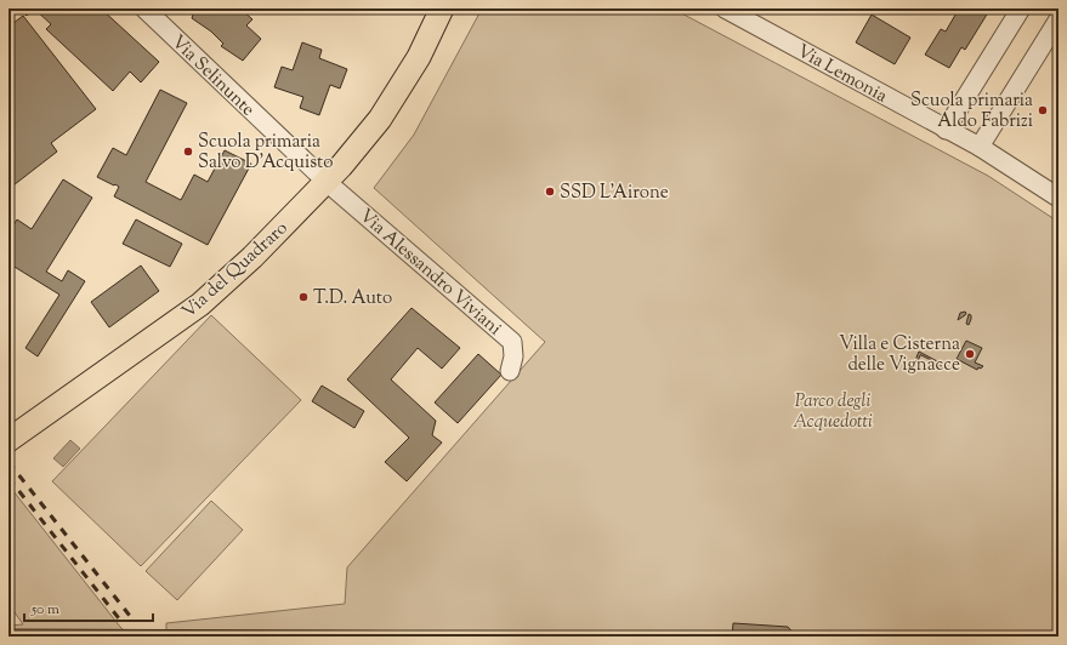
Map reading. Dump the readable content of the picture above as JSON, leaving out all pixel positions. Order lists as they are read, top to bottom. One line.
{"streets":{"main road":["Via del Quadraro"],"street":["Via Lemonia","Via Selinunte","Via Alessandro Viviani"]},"crossings":[["Via Selinunte","Via del Quadraro"],["Via Selinunte","Via Alessandro Viviani"],["Via del Quadraro","Via Alessandro Viviani"]],"parks":["Parco degli Acquedotti"],"places":["Scuola primaria Aldo Fabrizi","Scuola primaria Salvo D'Acquisto","SSD L'Airone","T.D. Auto","Villa e Cisterna delle Vignacce"],"scale_bar":"50 m"}
